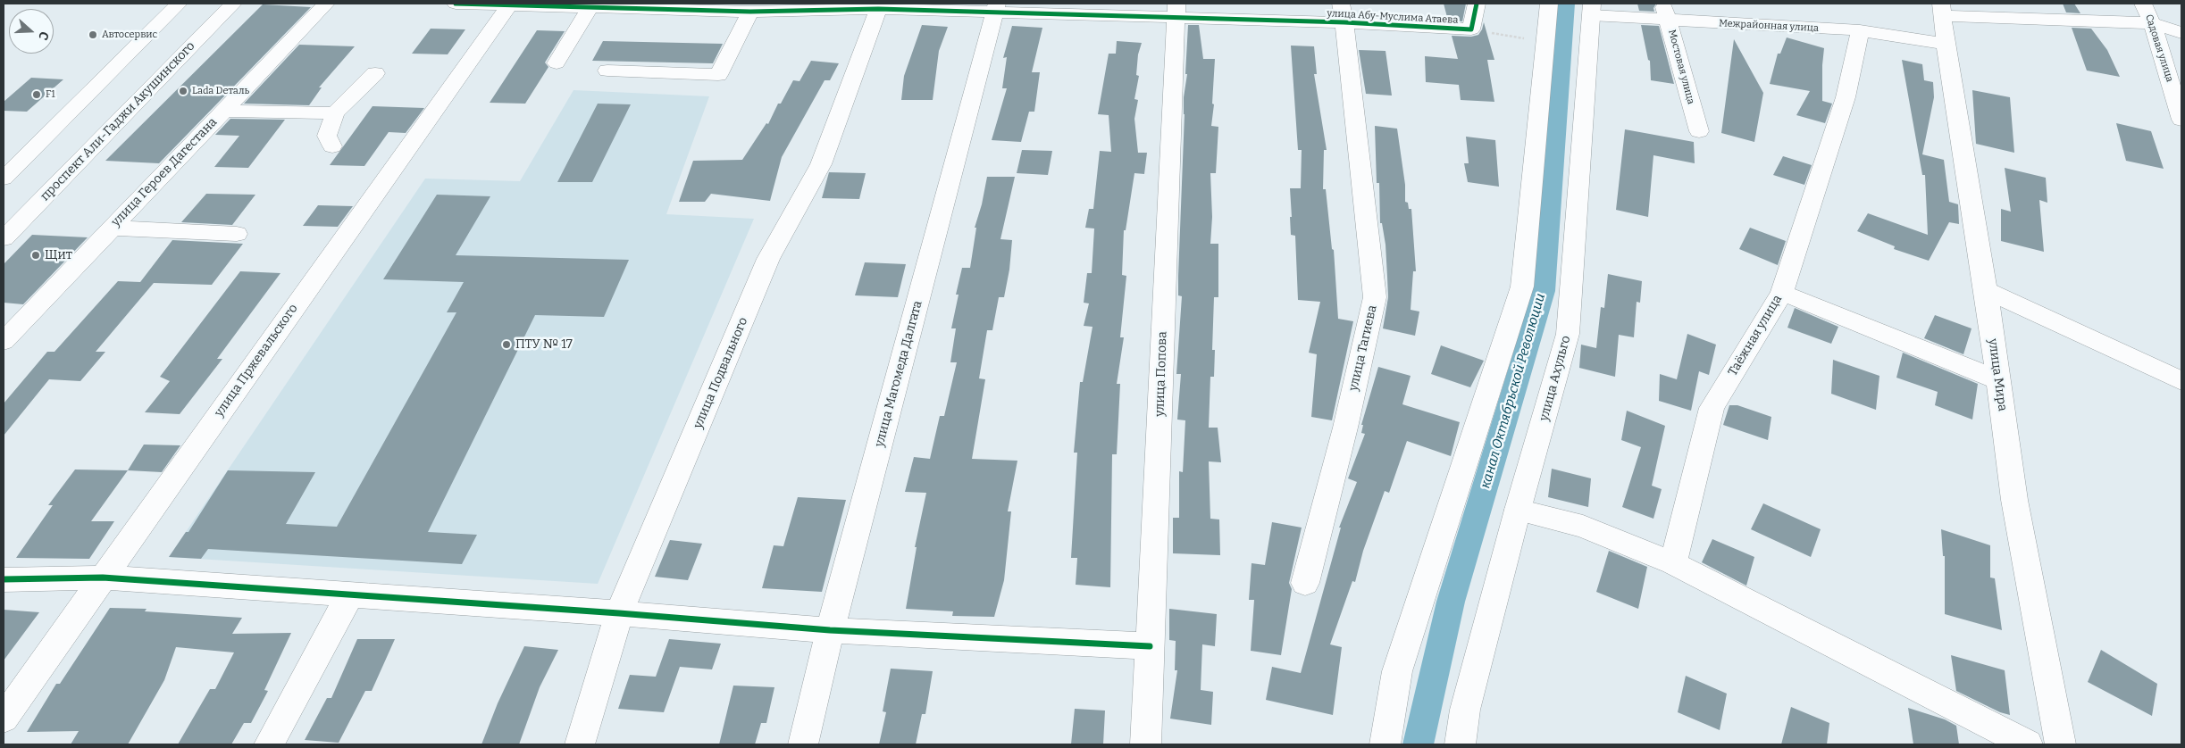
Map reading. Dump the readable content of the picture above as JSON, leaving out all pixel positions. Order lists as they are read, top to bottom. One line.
{"streets":{"street":["улица Абу-Муслима Атаева","Межрайонная улица","Садовая улица","Мостовая улица","проспект Али-Гаджи Акушинского","улица Героев Дагестана","Таёжная улица","улица Тагиева","улица Пржевальского","улица Подвального","улица Магомеда Далгата","улица Попова","улица Мира","улица Ахульго"]},"crossings":[["улица Абу-Муслима Атаева","улица Тагиева"],["улица Абу-Муслима Атаева","улица Пржевальского"],["улица Абу-Муслима Атаева","улица Подвального"],["улица Абу-Муслима Атаева","улица Магомеда Далгата"],["улица Абу-Муслима Атаева","улица Попова"],["Межрайонная улица","Мостовая улица"],["Межрайонная улица","Таёжная улица"],["Межрайонная улица","улица Мира"],["Межрайонная улица","улица Ахульго"]],"water":["канал Октябрьской Революции"],"places":["Автосервис","Lada Dеталь","F1","Щит","ПТУ № 17"],"north":"right"}
